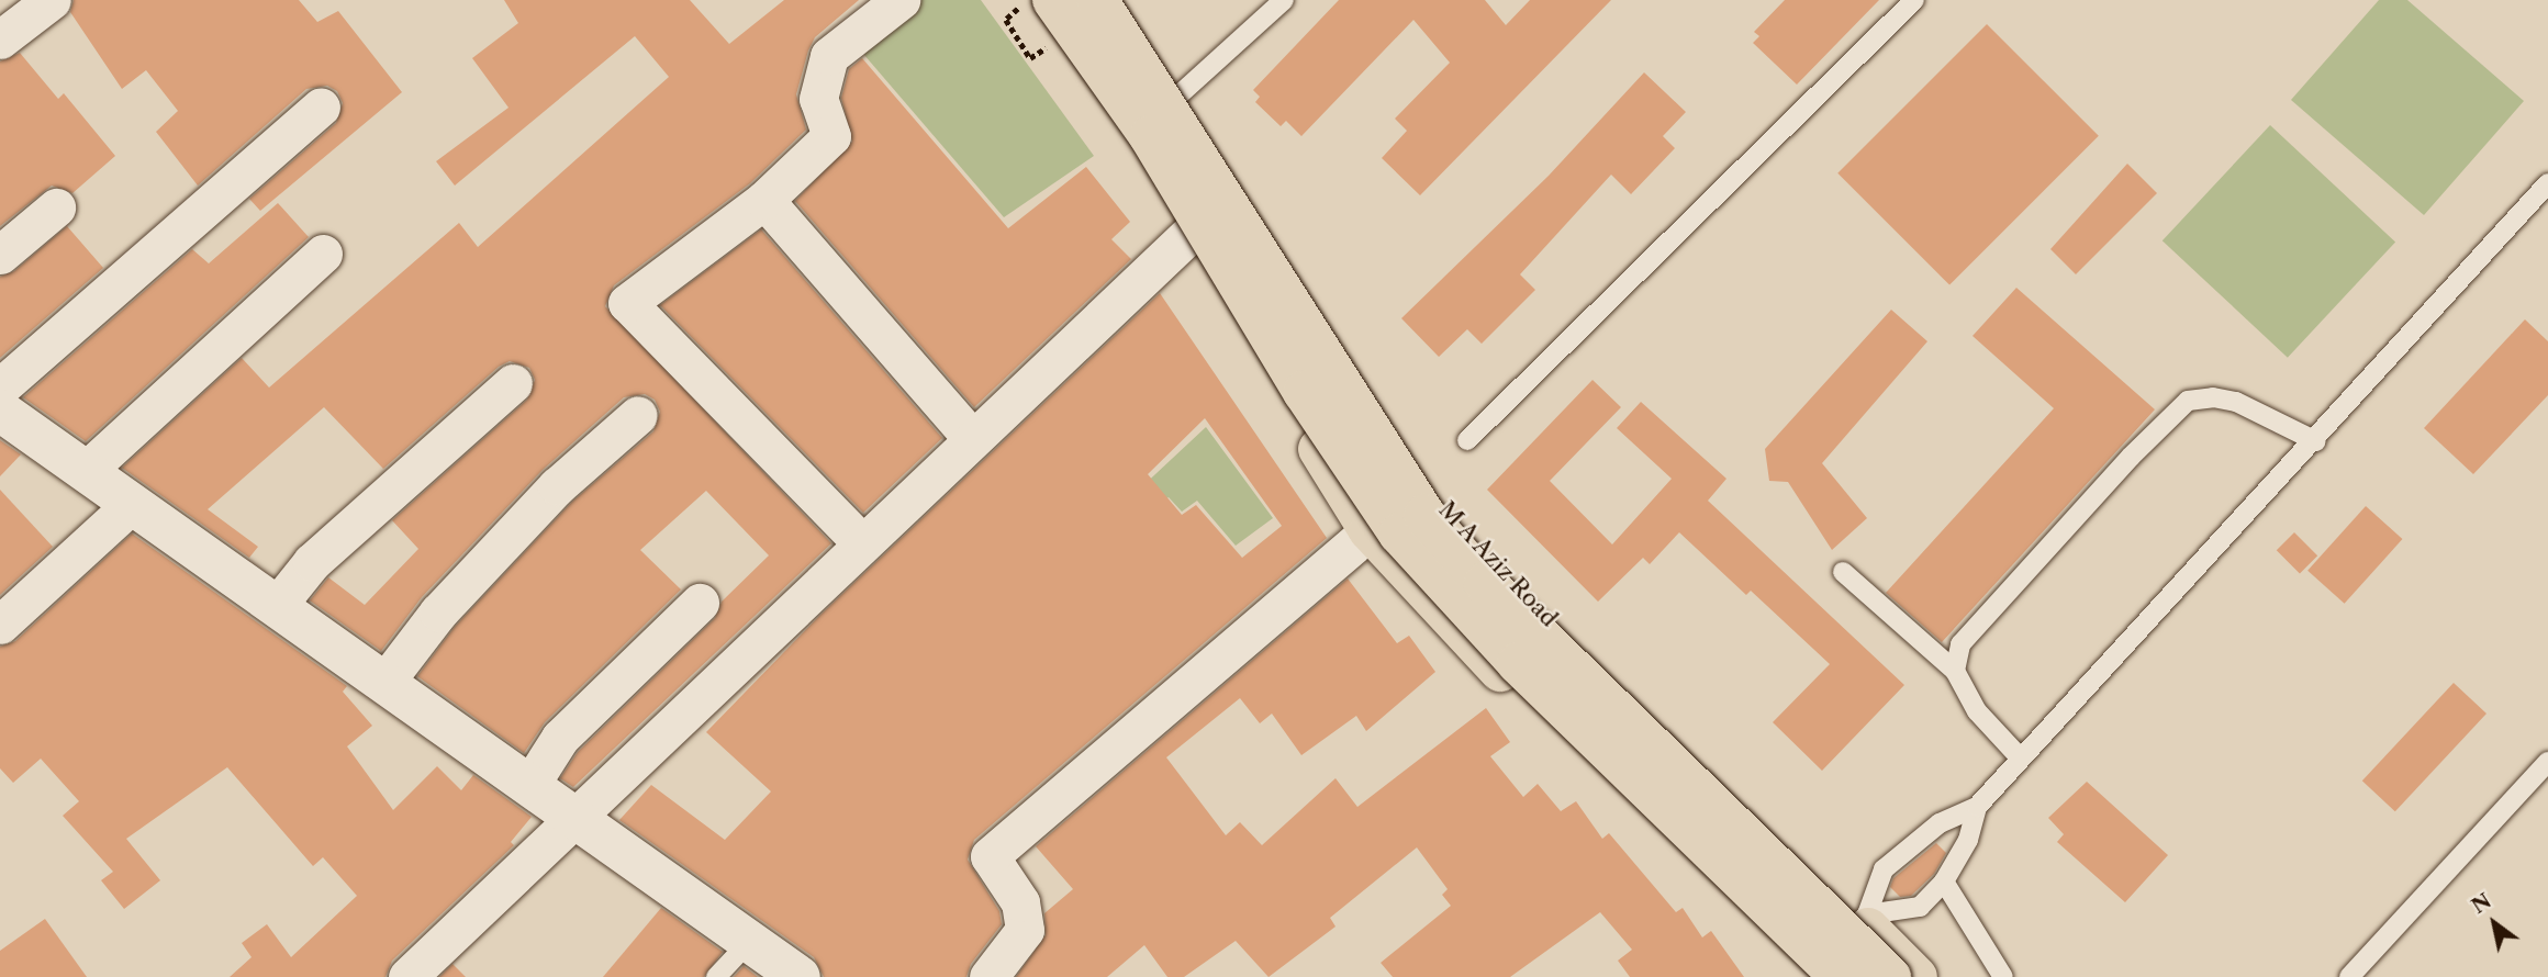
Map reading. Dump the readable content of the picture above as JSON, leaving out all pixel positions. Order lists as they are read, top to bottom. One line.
{"streets":{"main road":["M A Aziz Road"]},"north":"top left"}
